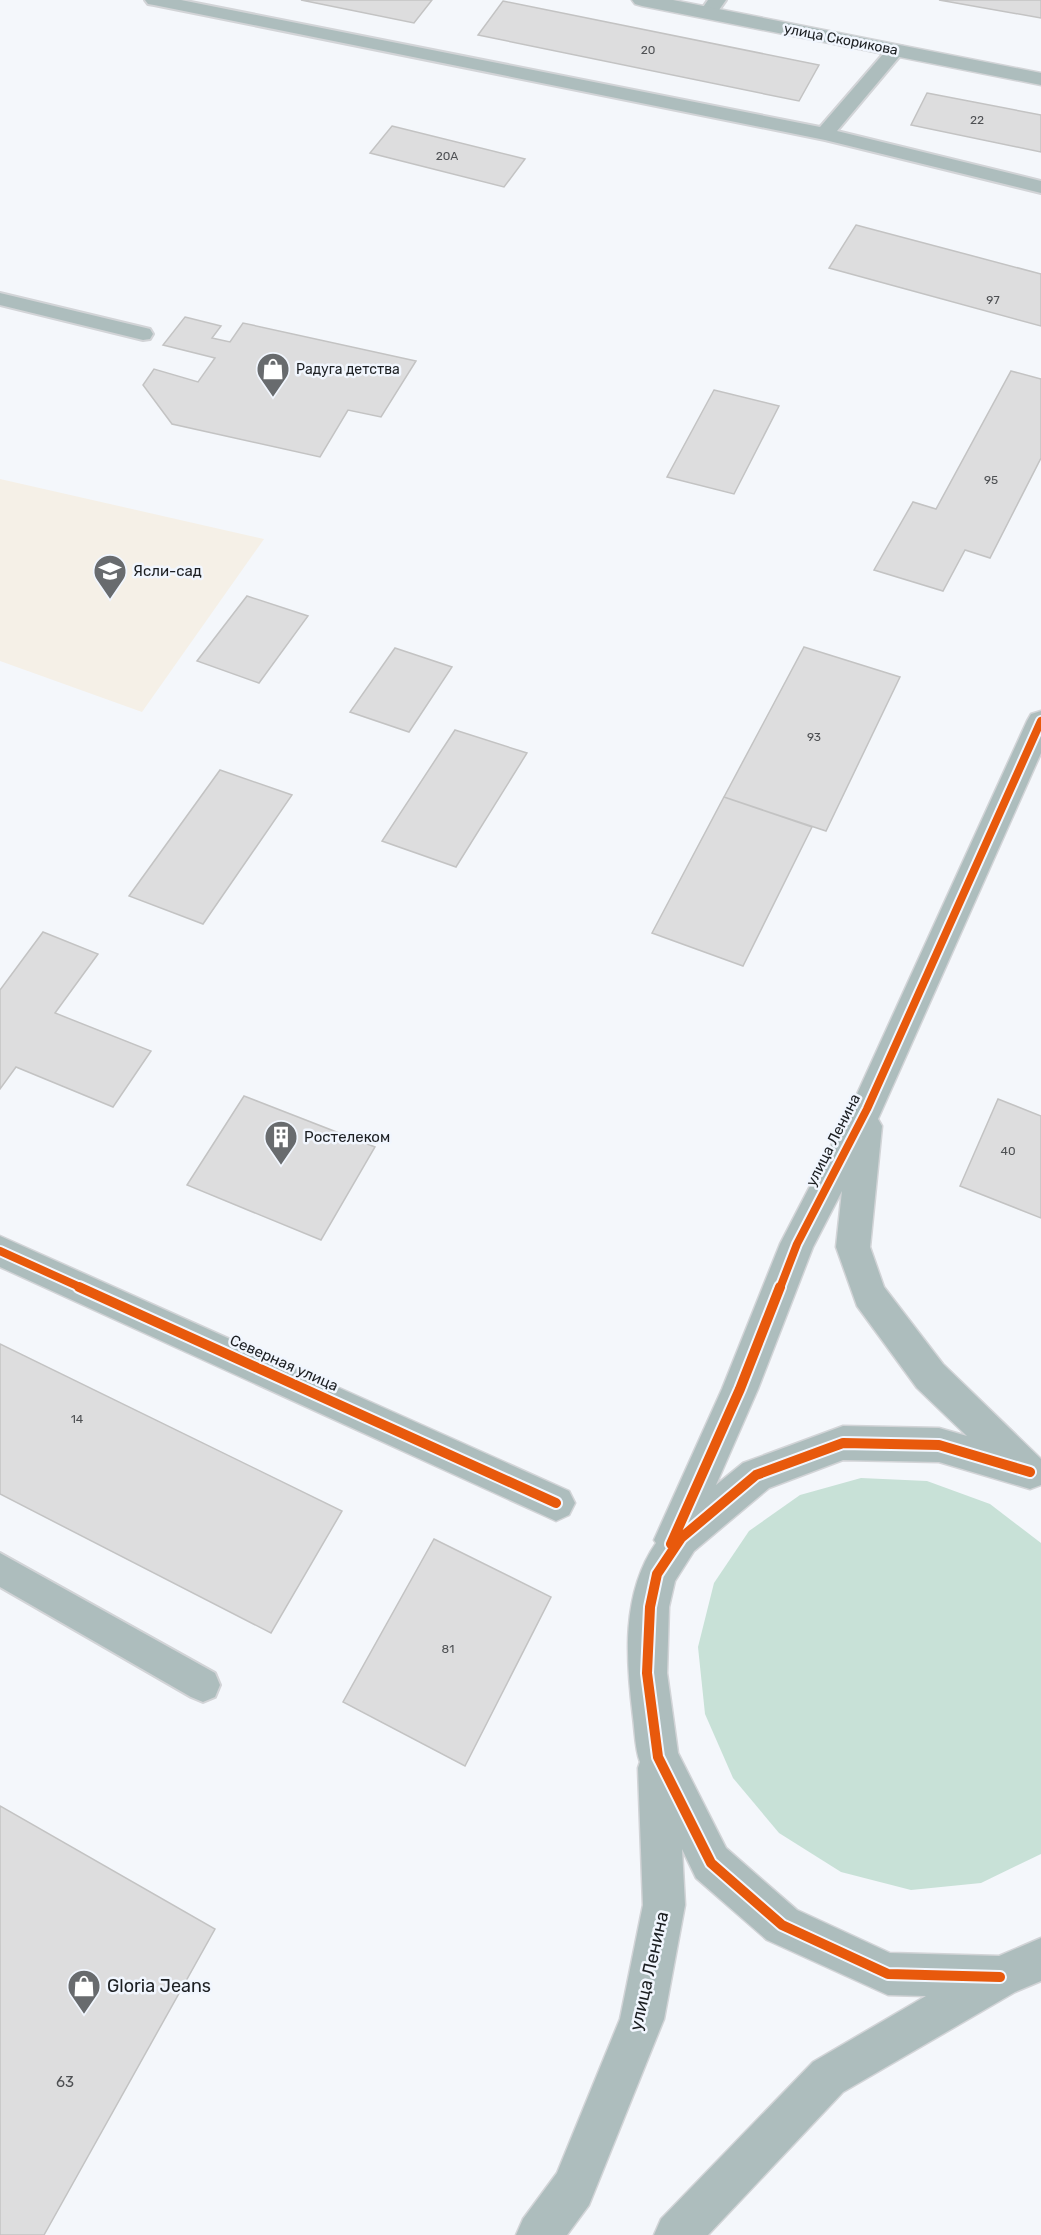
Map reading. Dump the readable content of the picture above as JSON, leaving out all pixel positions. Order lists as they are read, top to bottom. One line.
{"streets":{"street":["улица Скорикова","улица Ленина","Северная улица"]},"places":{"shop":["Радуга детства","Gloria Jeans"],"school or university":["Ясли-сад"],"building":["Ростелеком"]},"house_numbers":["20","22","20А","97","95","93","40","14","81","63"]}
